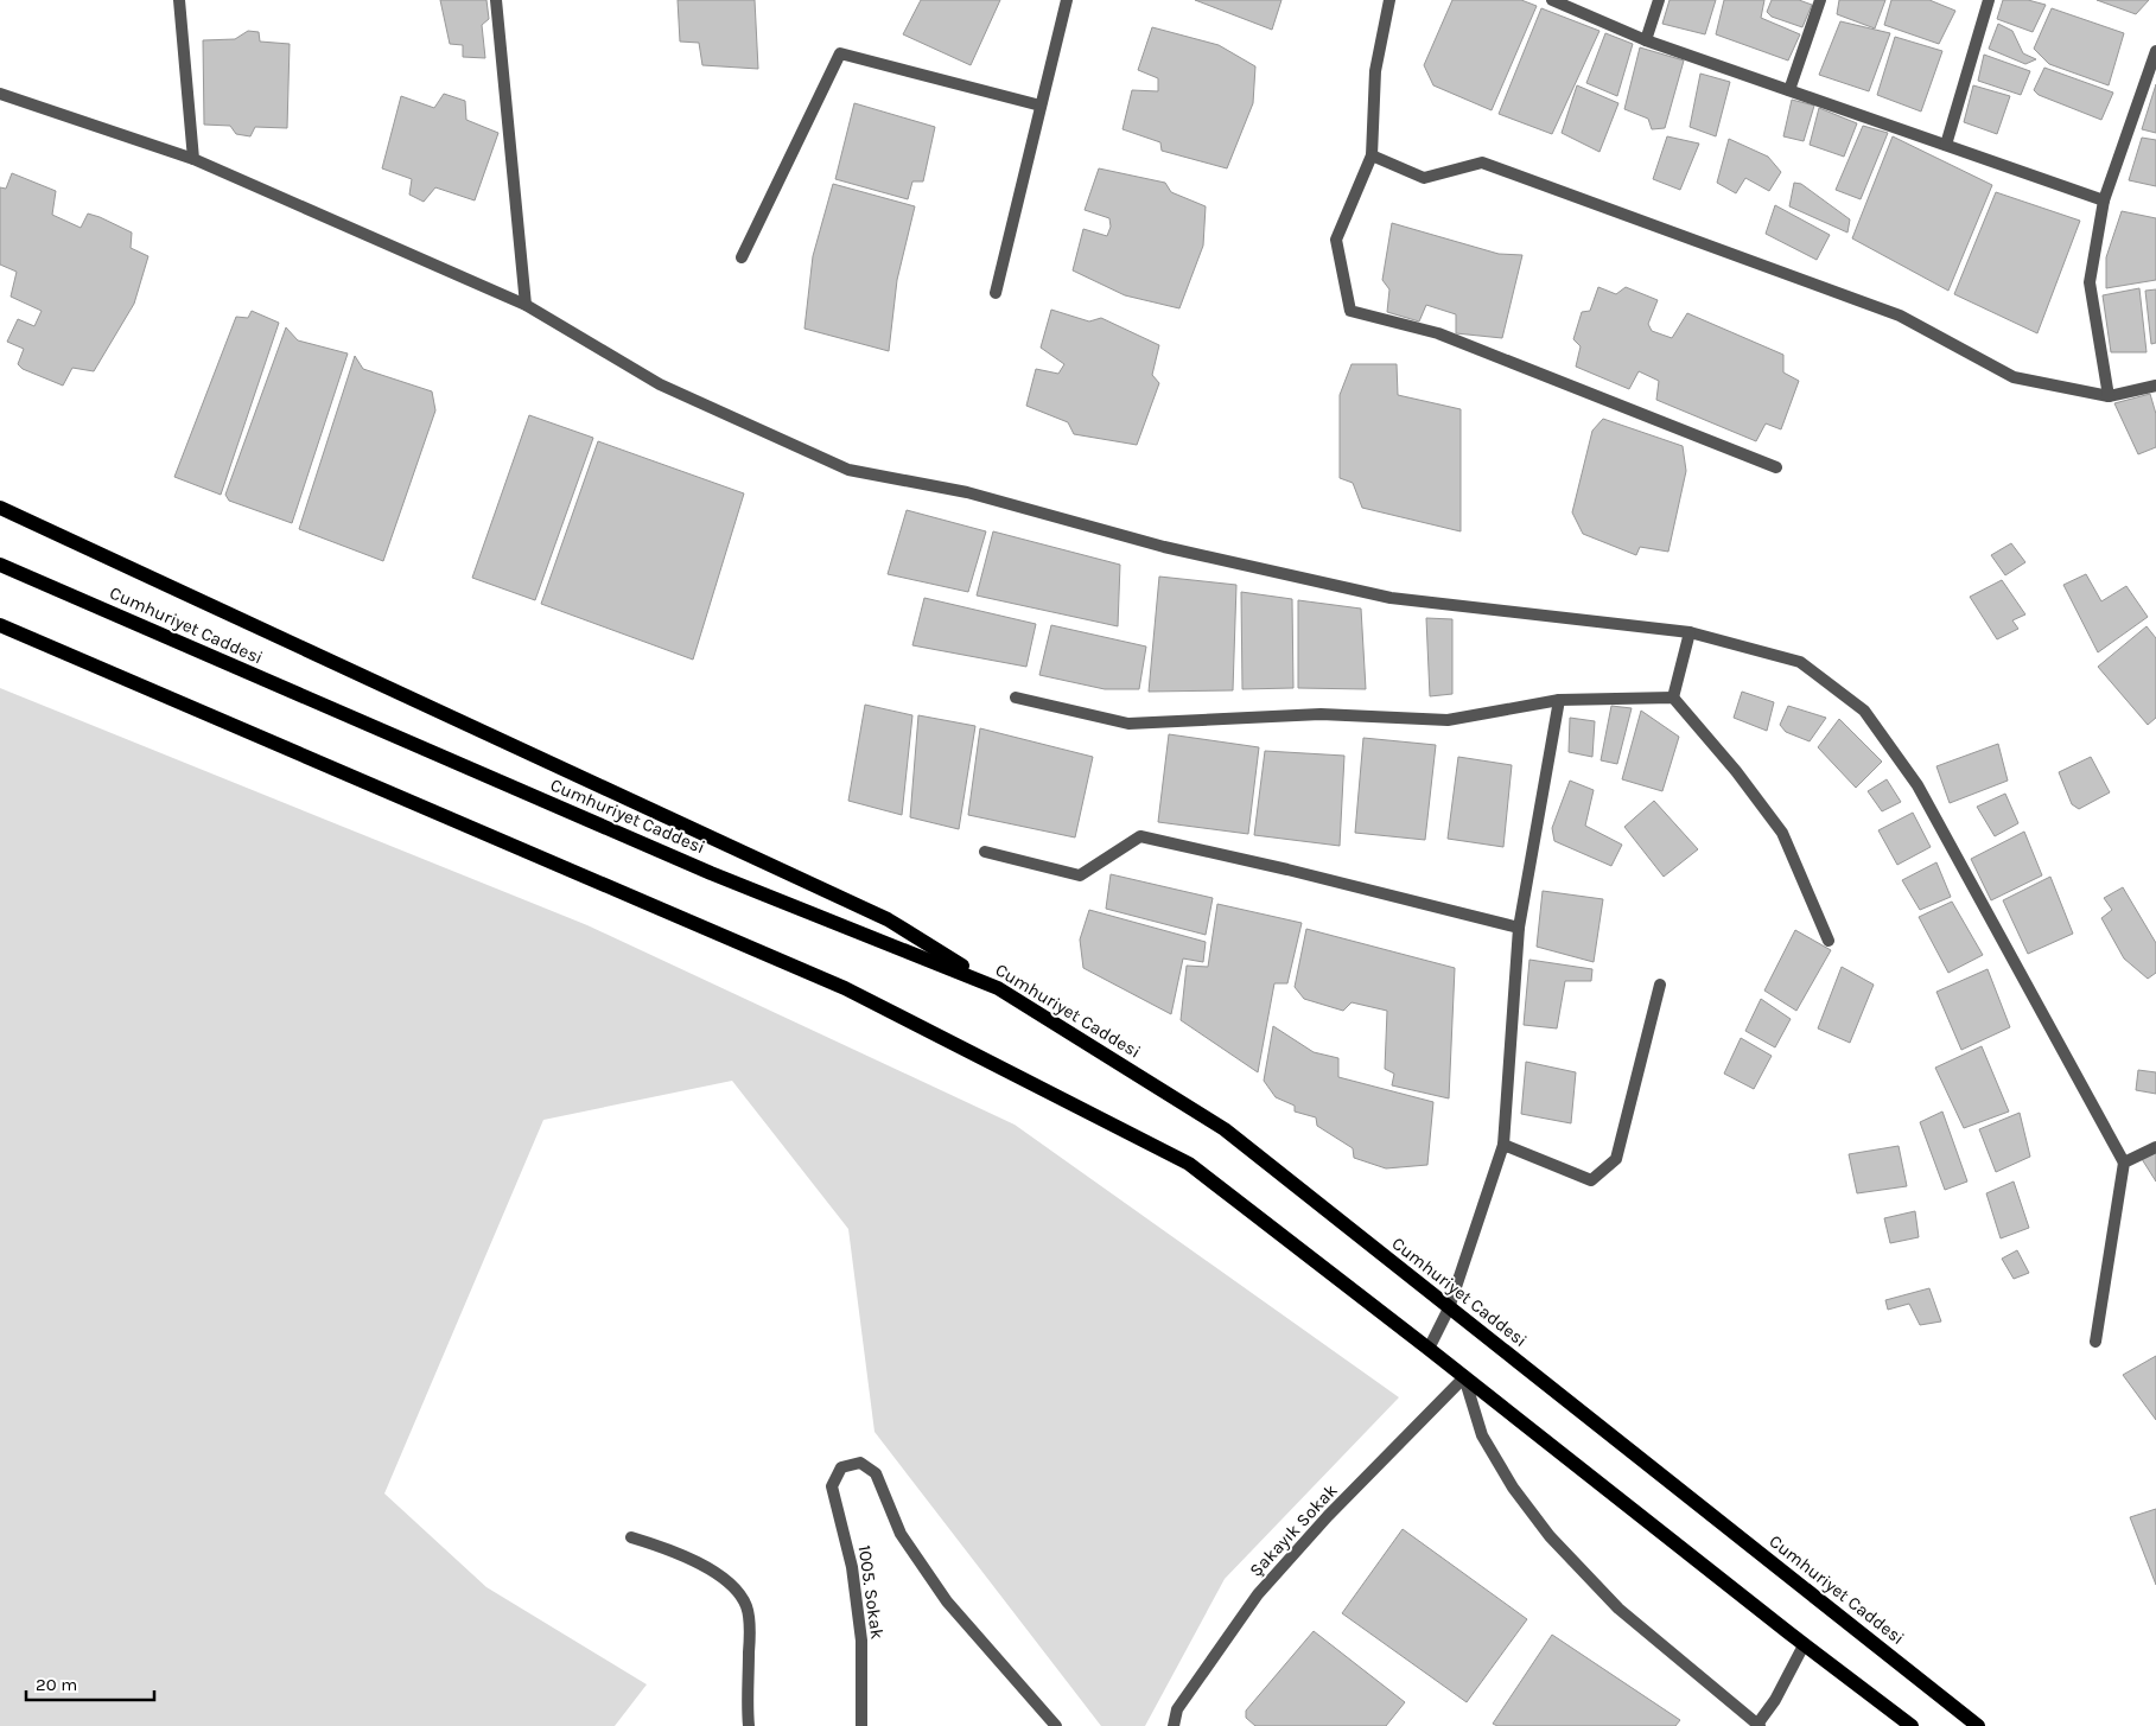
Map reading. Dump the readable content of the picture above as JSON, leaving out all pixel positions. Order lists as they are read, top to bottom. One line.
{"streets":{"main road":["Cumhuriyet Caddesi"],"street":["Şakayık Sokak","1005. Sokak"]},"scale_bar":"20 m"}
